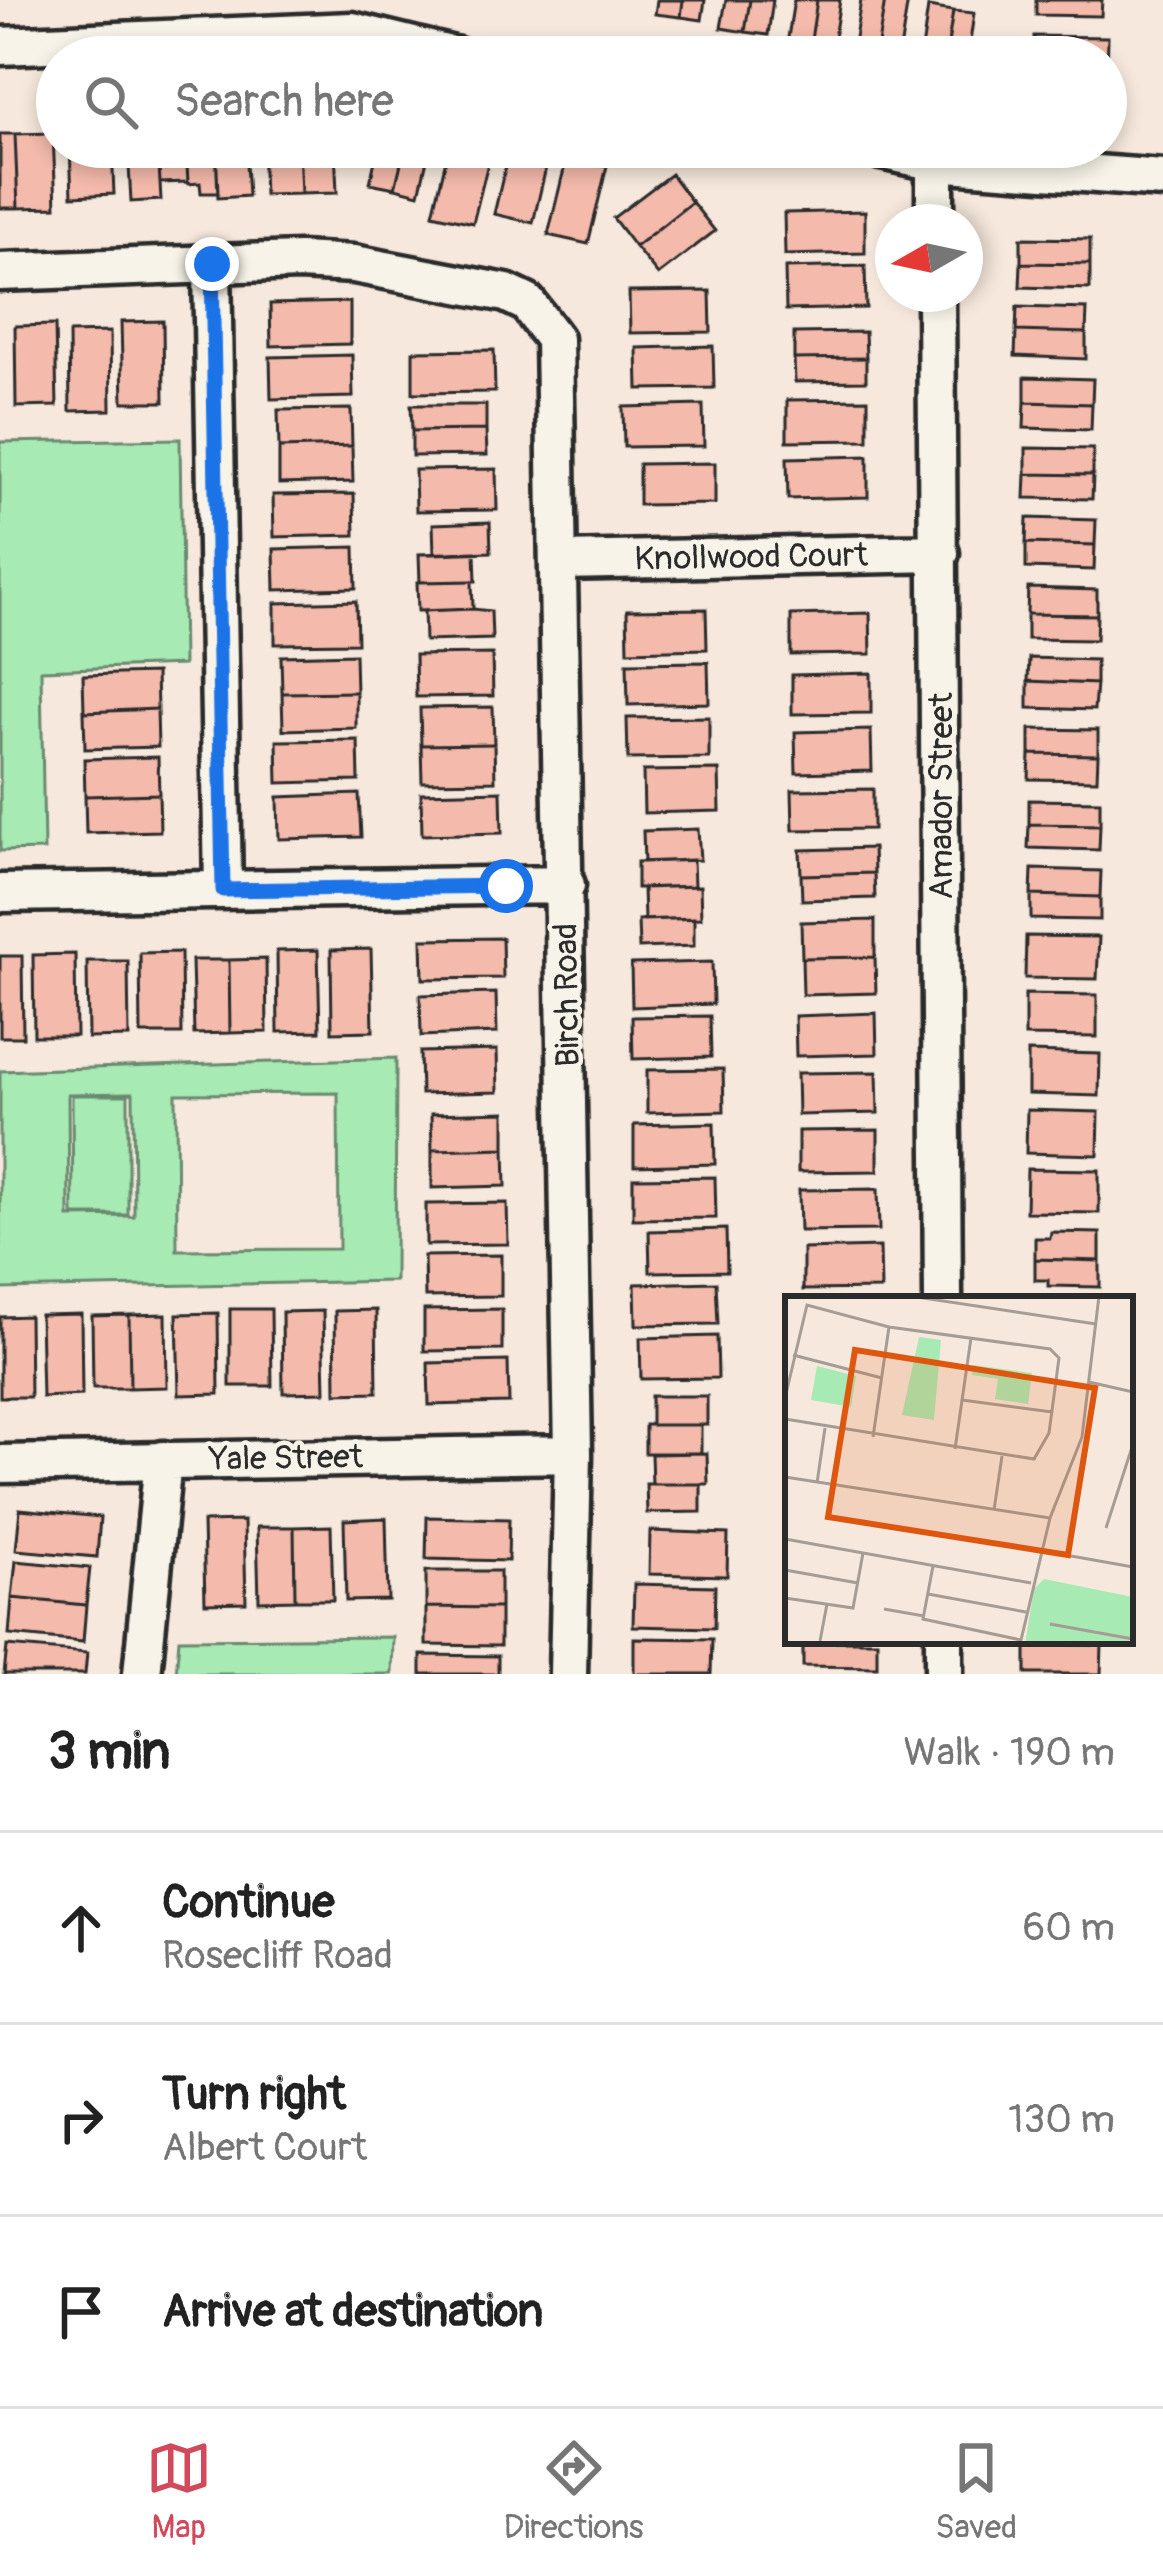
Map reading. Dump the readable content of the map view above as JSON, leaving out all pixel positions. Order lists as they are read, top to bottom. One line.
{"streets":{"street":["Knollwood Court","Amador Street","Birch Road","Yale Street"]},"crossings":[["Knollwood Court","Amador Street"],["Knollwood Court","Birch Road"],["Birch Road","Yale Street"]],"north":"left","page":{"search":"Search here","heading":["3 min","Walk · 190 m"],"list":[["Continue","Rosecliff Road","60 m"],["Turn right","Albert Court","130 m"],"Arrive at destination"],"nav":["Map","Directions","Saved"]}}
